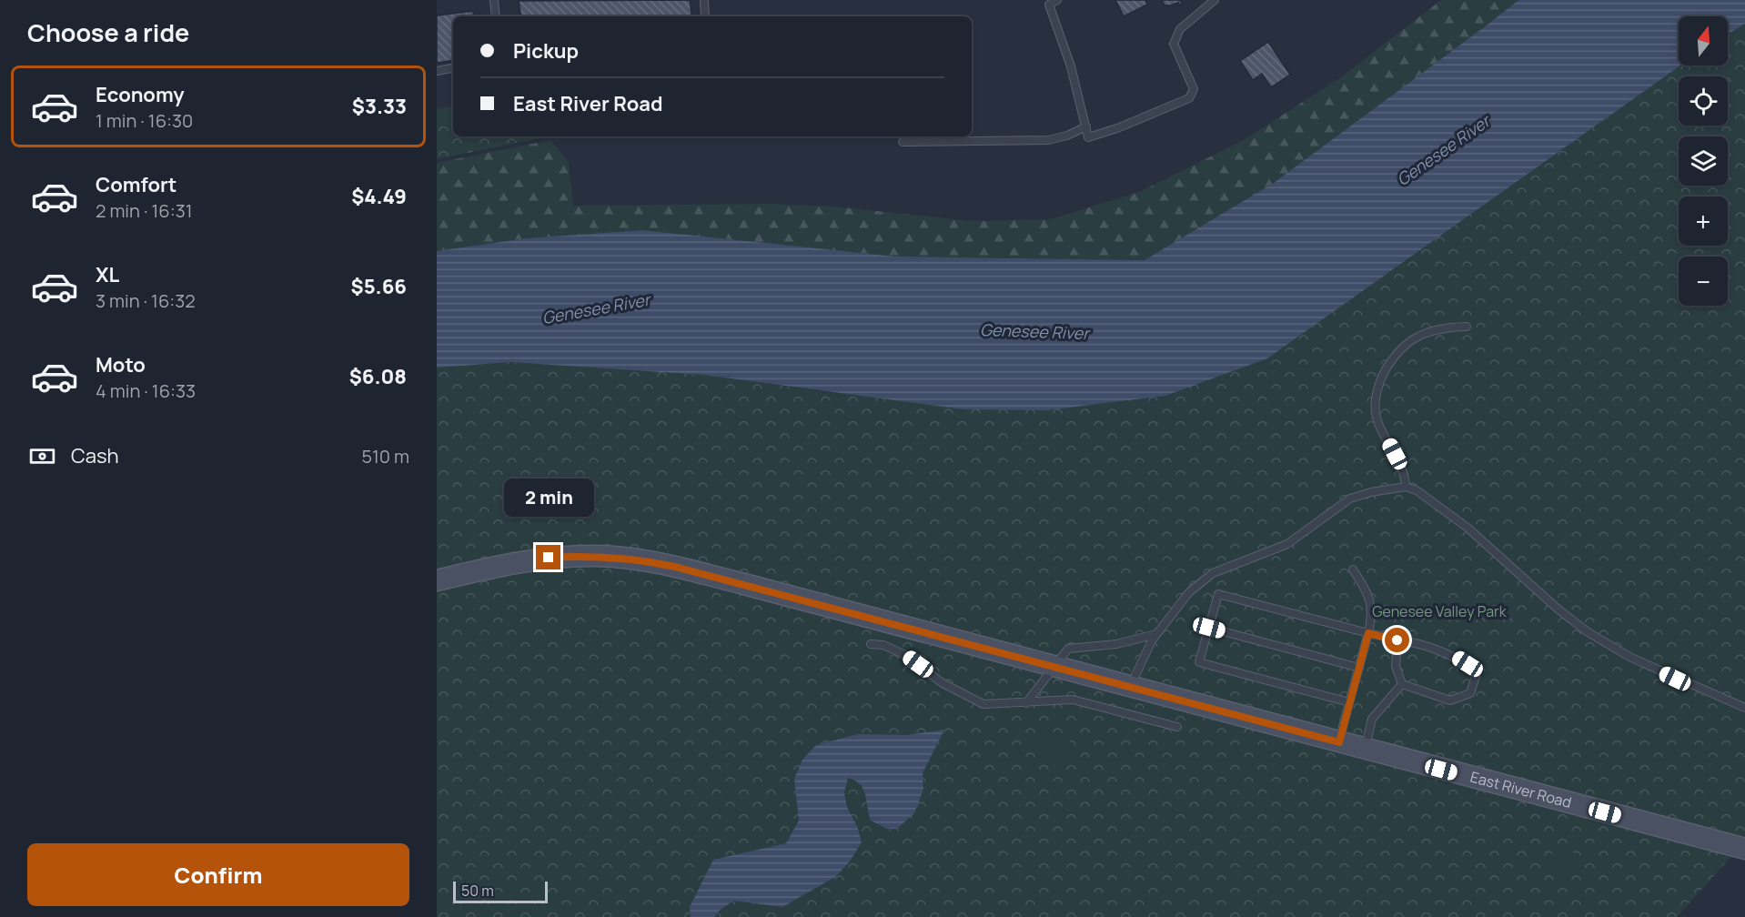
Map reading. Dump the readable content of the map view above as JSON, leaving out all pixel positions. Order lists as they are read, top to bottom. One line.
{"streets":{"street":["East River Road"]},"water":["Genesee River"],"parks":["Genesee Valley Park"],"scale_bar":"50 m","north":"top","page":{"heading":"Choose a ride","map_buttons":["+","−"],"banner":["Pickup","East River Road"],"list":[{"name":"Economy","note":"1 min · 16:30","value":"$3.33"},{"name":"Comfort","note":"2 min · 16:31","value":"$4.49"},{"name":"XL","note":"3 min · 16:32","value":"$5.66"},{"name":"Moto","note":"4 min · 16:33","value":"$6.08"}],"pay":["Cash","510 m"],"bubble":"2 min","buttons":"Confirm","scale":"50 m"}}
